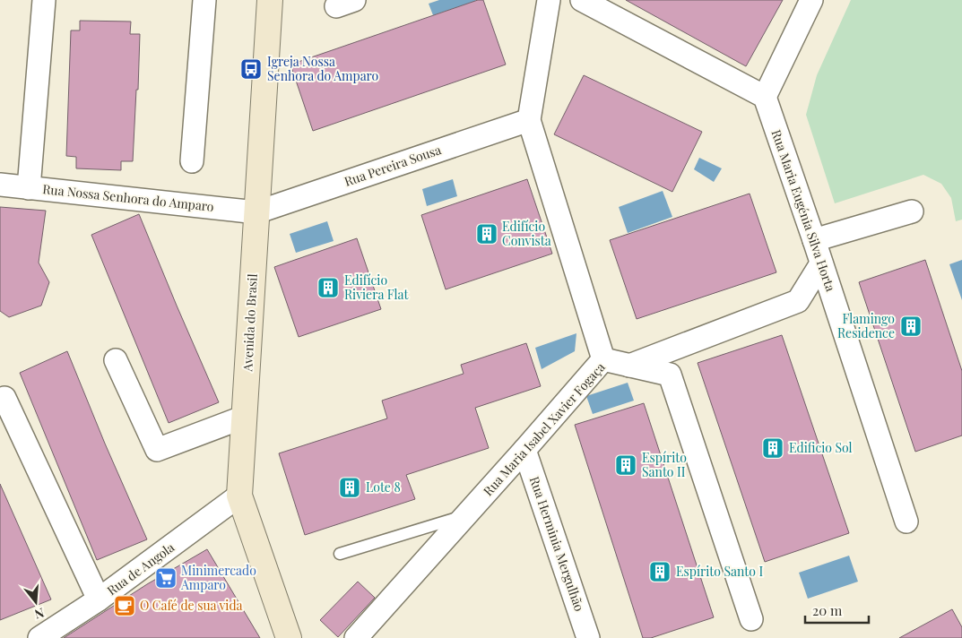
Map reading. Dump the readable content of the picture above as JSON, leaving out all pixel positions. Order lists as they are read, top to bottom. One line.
{"streets":{"street":["Rua Pereira Sousa","Rua Nossa Senhora do Amparo","Rua Maria Eugénia Silva Horta","Avenida do Brasil","Rua Maria Isabel Xavier Fogaça","Rua Herminia Mergulhão","Rua de Angola"]},"crossings":[["Rua Pereira Sousa","Rua Nossa Senhora do Amparo"],["Rua Pereira Sousa","Avenida do Brasil"],["Rua Nossa Senhora do Amparo","Avenida do Brasil"],["Avenida do Brasil","Rua de Angola"],["Rua Maria Isabel Xavier Fogaça","Rua Herminia Mergulhão"]],"places":{"bus stop":["Igreja Nossa Senhora do Amparo"],"building":["Edifício Convista","Edifício Riviera Flat","Flamingo Residence","Edificio Sol","Espírito Santo II","Lote 8","Espírito Santo I"],"supermarket":["Minimercado Amparo"],"cafe":["O Café de sua vida"]},"scale_bar":"20 m","north":"bottom"}
